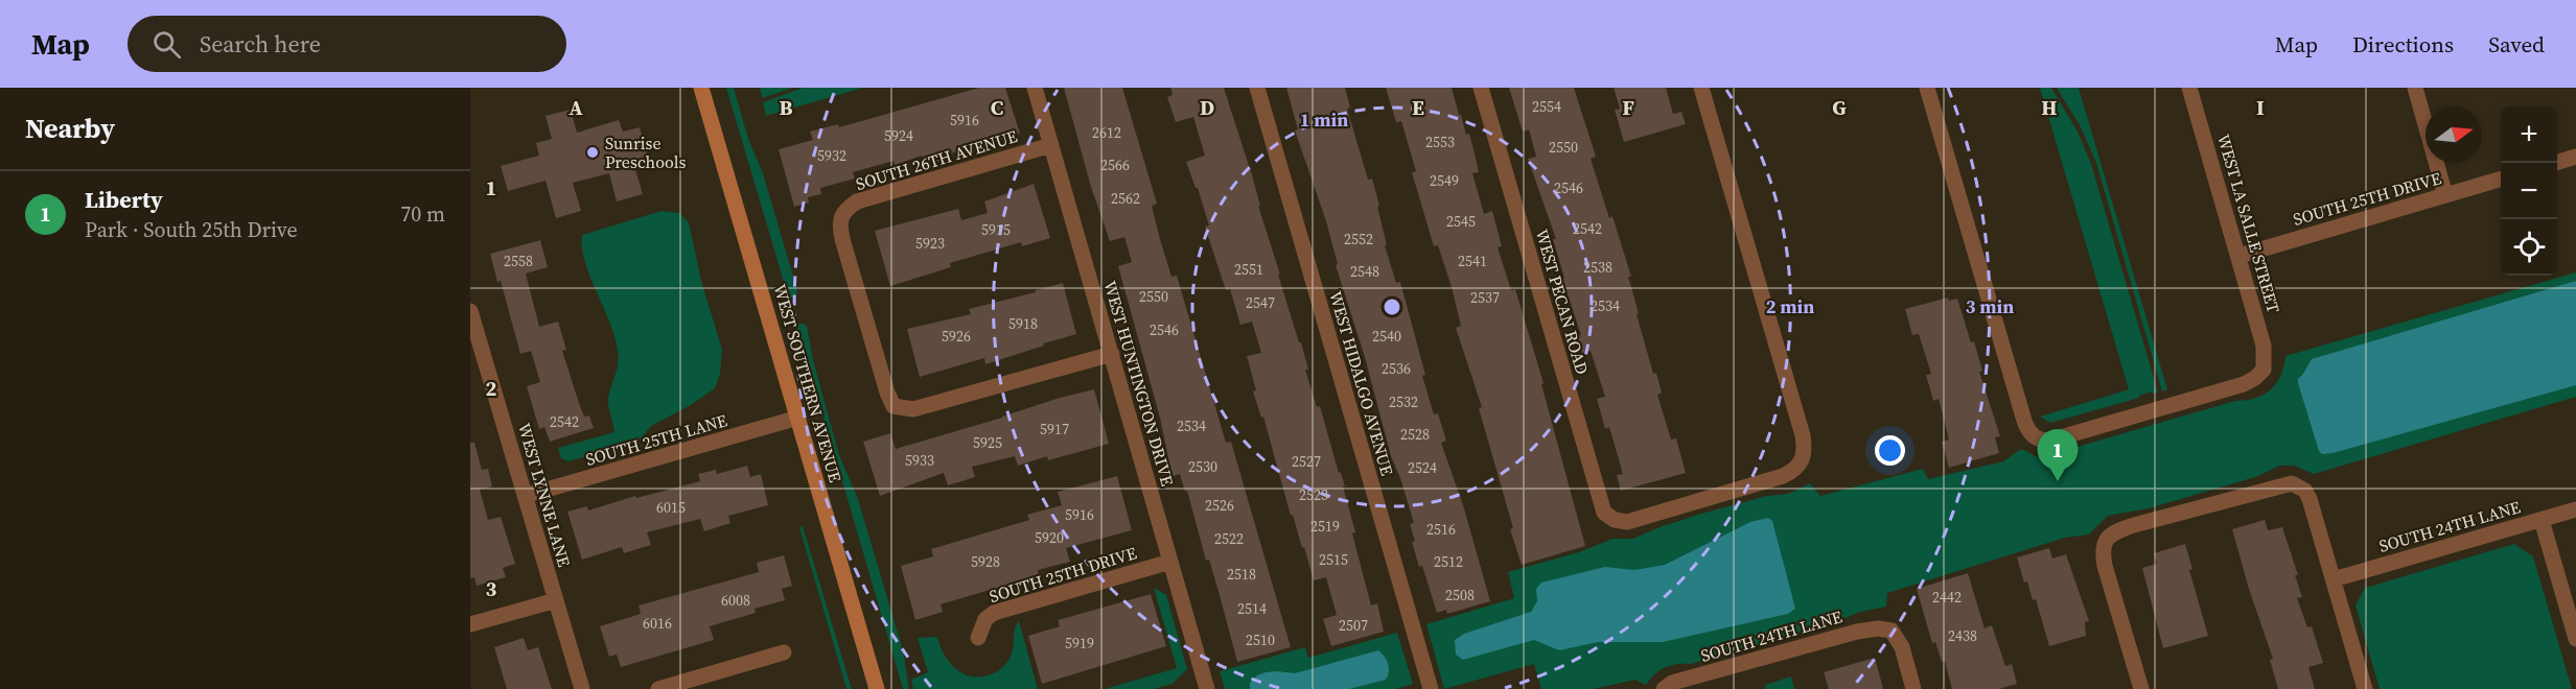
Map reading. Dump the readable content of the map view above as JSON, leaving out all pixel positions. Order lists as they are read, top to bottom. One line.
{"streets":{"main road":["WEST SOUTHERN AVENUE"],"street":["SOUTH 26TH AVENUE","SOUTH 25TH DRIVE","WEST LA SALLE STREET","WEST PECAN ROAD","WEST HUNTINGTON DRIVE","WEST HIDALGO AVENUE","SOUTH 25TH LANE","WEST LYNNE LANE","SOUTH 24TH LANE"]},"crossings":[["SOUTH 26TH AVENUE","WEST HUNTINGTON DRIVE"],["SOUTH 25TH DRIVE","WEST LA SALLE STREET"],["SOUTH 25TH DRIVE","WEST HUNTINGTON DRIVE"],["WEST SOUTHERN AVENUE","SOUTH 25TH LANE"],["SOUTH 25TH LANE","WEST LYNNE LANE"]],"places":["Sunrise Preschools"],"house_numbers":["2554","5916","2612","5924","2553","2550","5932","2566","2549","2546","2562","2545","2542","5915","2552","5923","2558","2541","2538","2551","2548","2550","2537","2547","2534","5918","2546","5926","2540","2536","2532","2542","2534","5917","2528","5925","5933","2527","2530","2524","2523","2526","6015","5916","2519","2516","5920","2522","2515","5928","2512","2518","2508","2442","6008","2514","6016","2507","2438","2510","5919"],"north":"right","page":{"header":"Map","search":"Search here","nav":["Map","Directions","Saved"],"heading":"Nearby","map_buttons":["+","−"],"list":[{"mark":"1","name":"Liberty","note":"Park · South 25th Drive","value":"70 m"}],"pins":"1"},"grid":{"columns":["A","B","C","D","E","F","G","H","I"],"rows":["1","2","3"]},"rings":["1 min","2 min","3 min"]}
